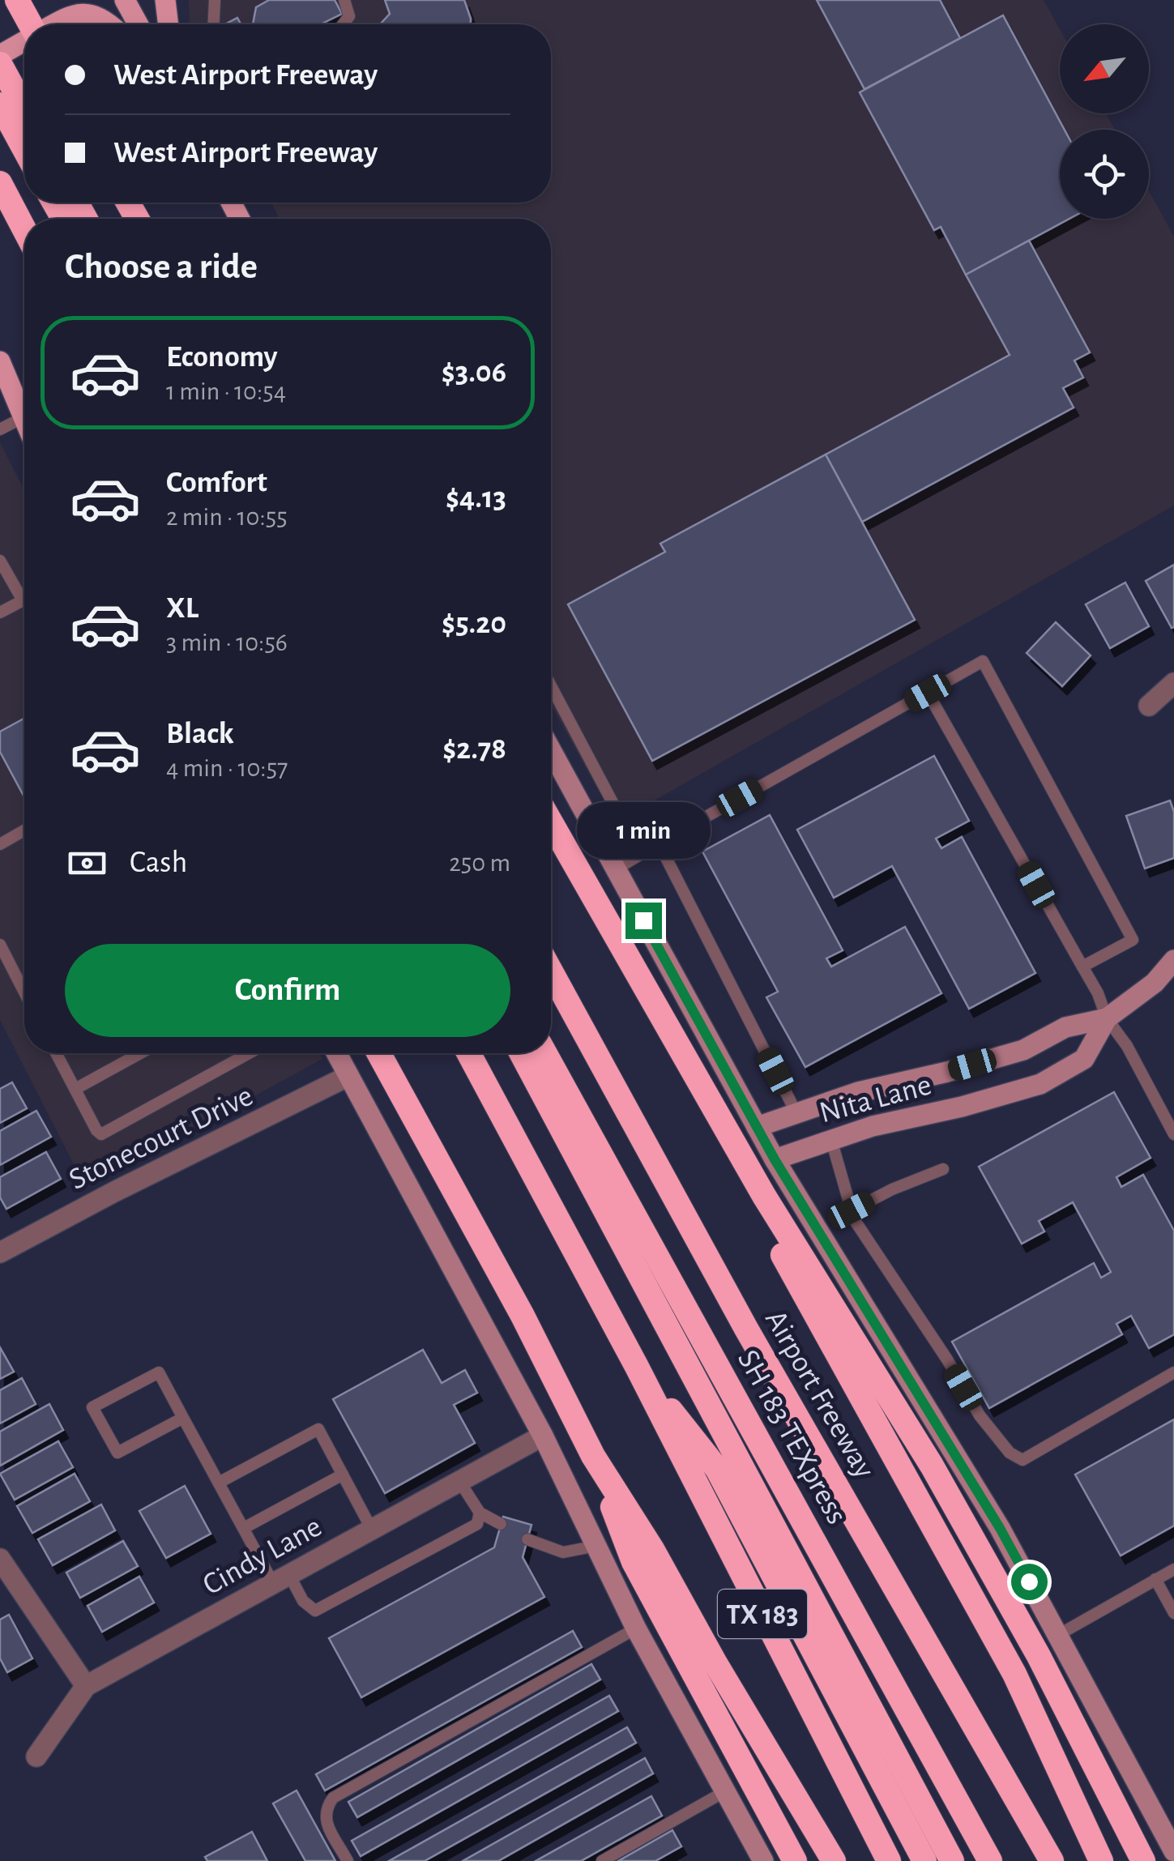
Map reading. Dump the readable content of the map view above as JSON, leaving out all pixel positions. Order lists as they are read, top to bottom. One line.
{"streets":{"highway":["Airport Freeway","SH 183 TEXpress","TX 183"],"main road":["Nita Lane"],"street":["Stonecourt Drive","Cindy Lane"]},"north":"bottom left","page":{"banner":["West Airport Freeway","West Airport Freeway"],"heading":"Choose a ride","list":[{"name":"Economy","note":"1 min · 10:54","value":"$3.06"},{"name":"Comfort","note":"2 min · 10:55","value":"$4.13"},{"name":"XL","note":"3 min · 10:56","value":"$5.20"},{"name":"Black","note":"4 min · 10:57","value":"$2.78"}],"bubble":"1 min","pay":["Cash","250 m"],"buttons":"Confirm"}}
